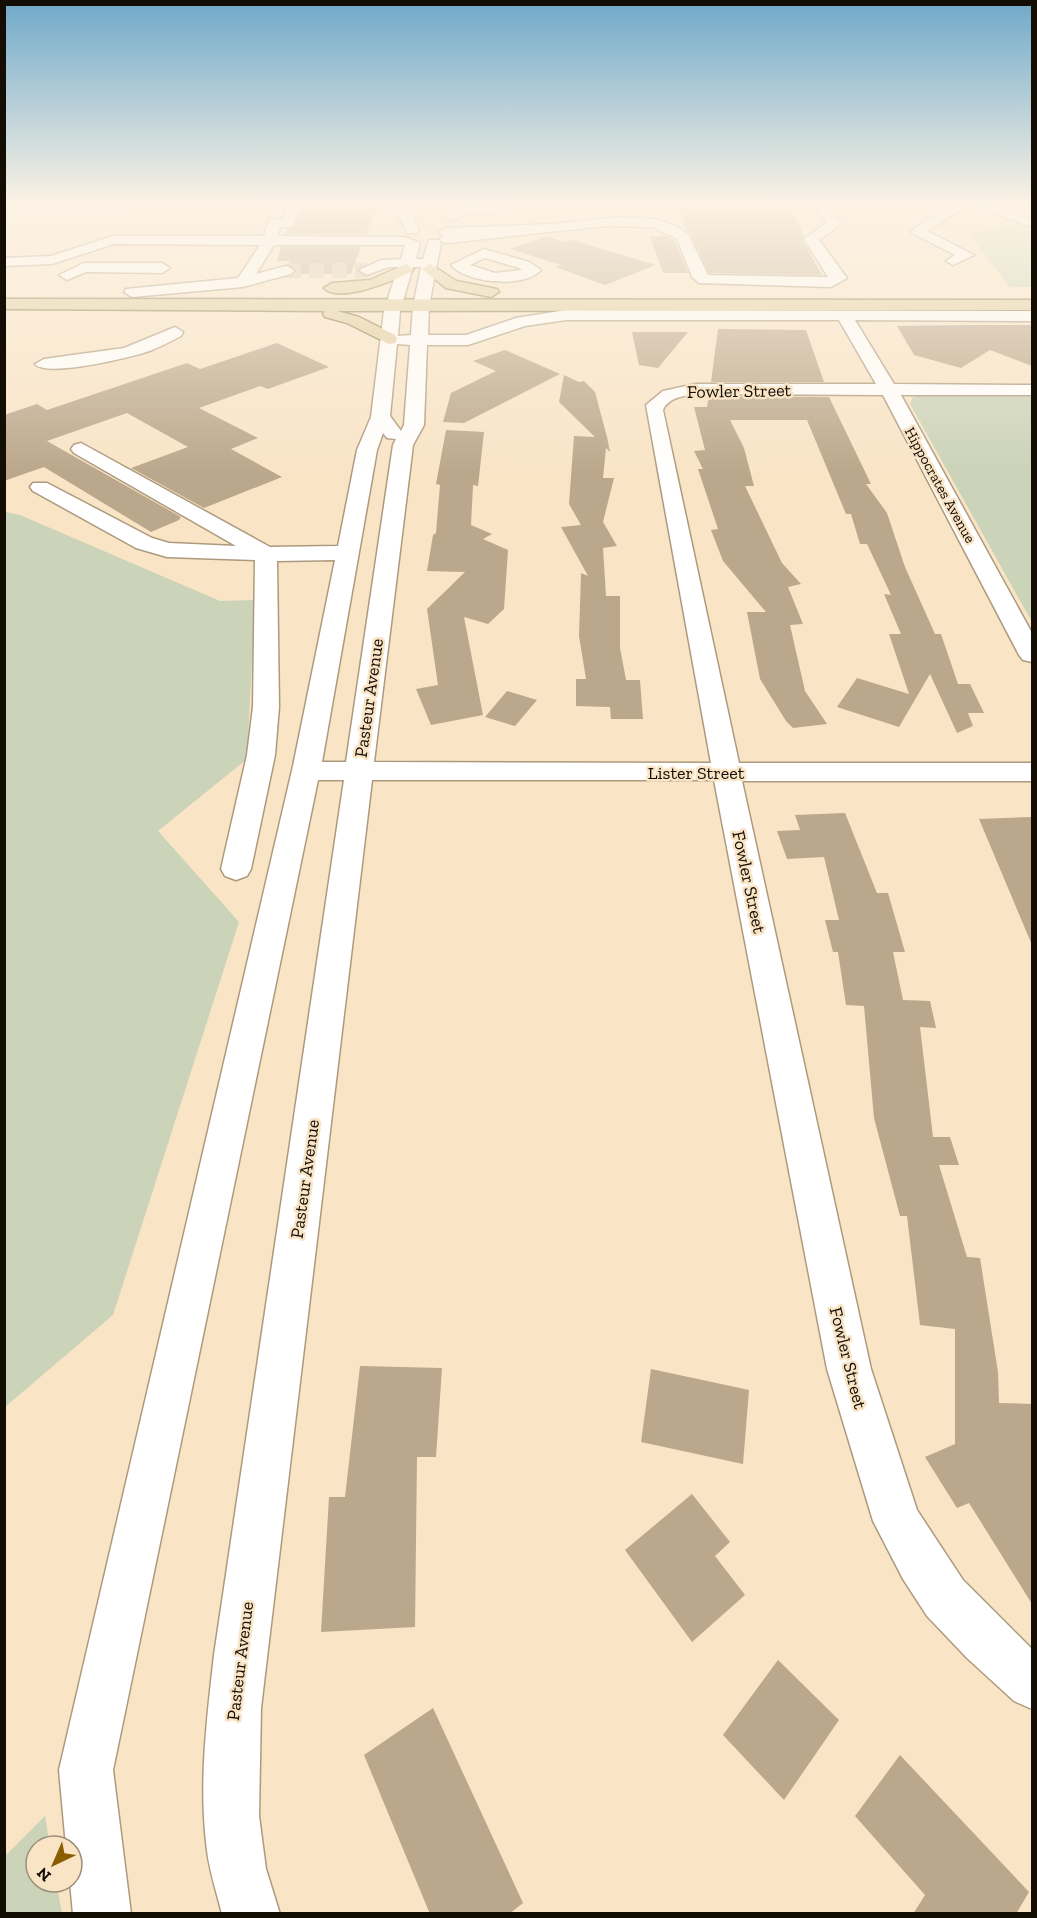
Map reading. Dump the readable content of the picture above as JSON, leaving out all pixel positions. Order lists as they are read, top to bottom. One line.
{"streets":{"street":["Fowler Street","Hippocrates Avenue","Pasteur Avenue","Lister Street"]},"crossings":[["Fowler Street","Hippocrates Avenue"],["Fowler Street","Lister Street"],["Pasteur Avenue","Lister Street"]],"north":"bottom left"}
